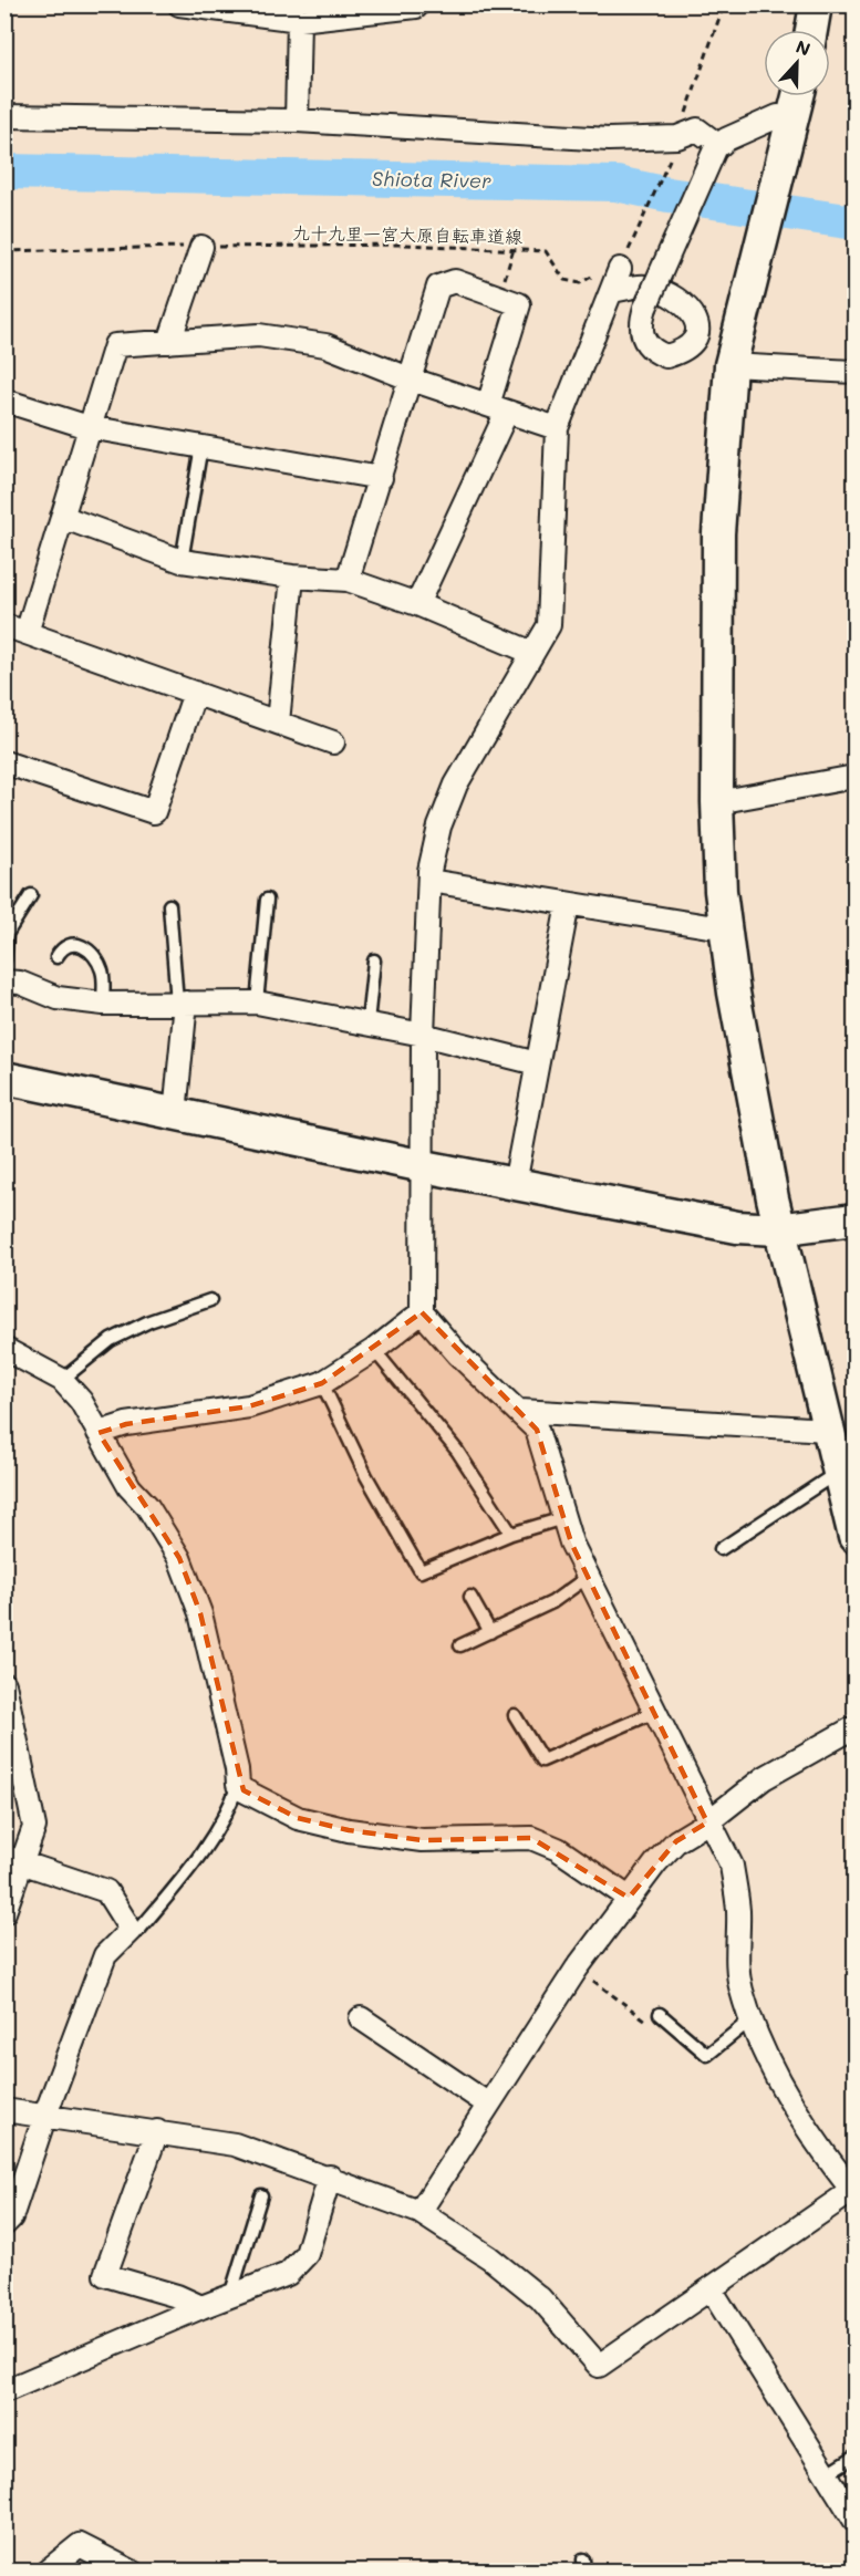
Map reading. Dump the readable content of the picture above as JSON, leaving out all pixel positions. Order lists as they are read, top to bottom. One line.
{"streets":{"path":["九十九里一宮大原自転車道線"]},"water":["Shiota River"],"north":"top"}
